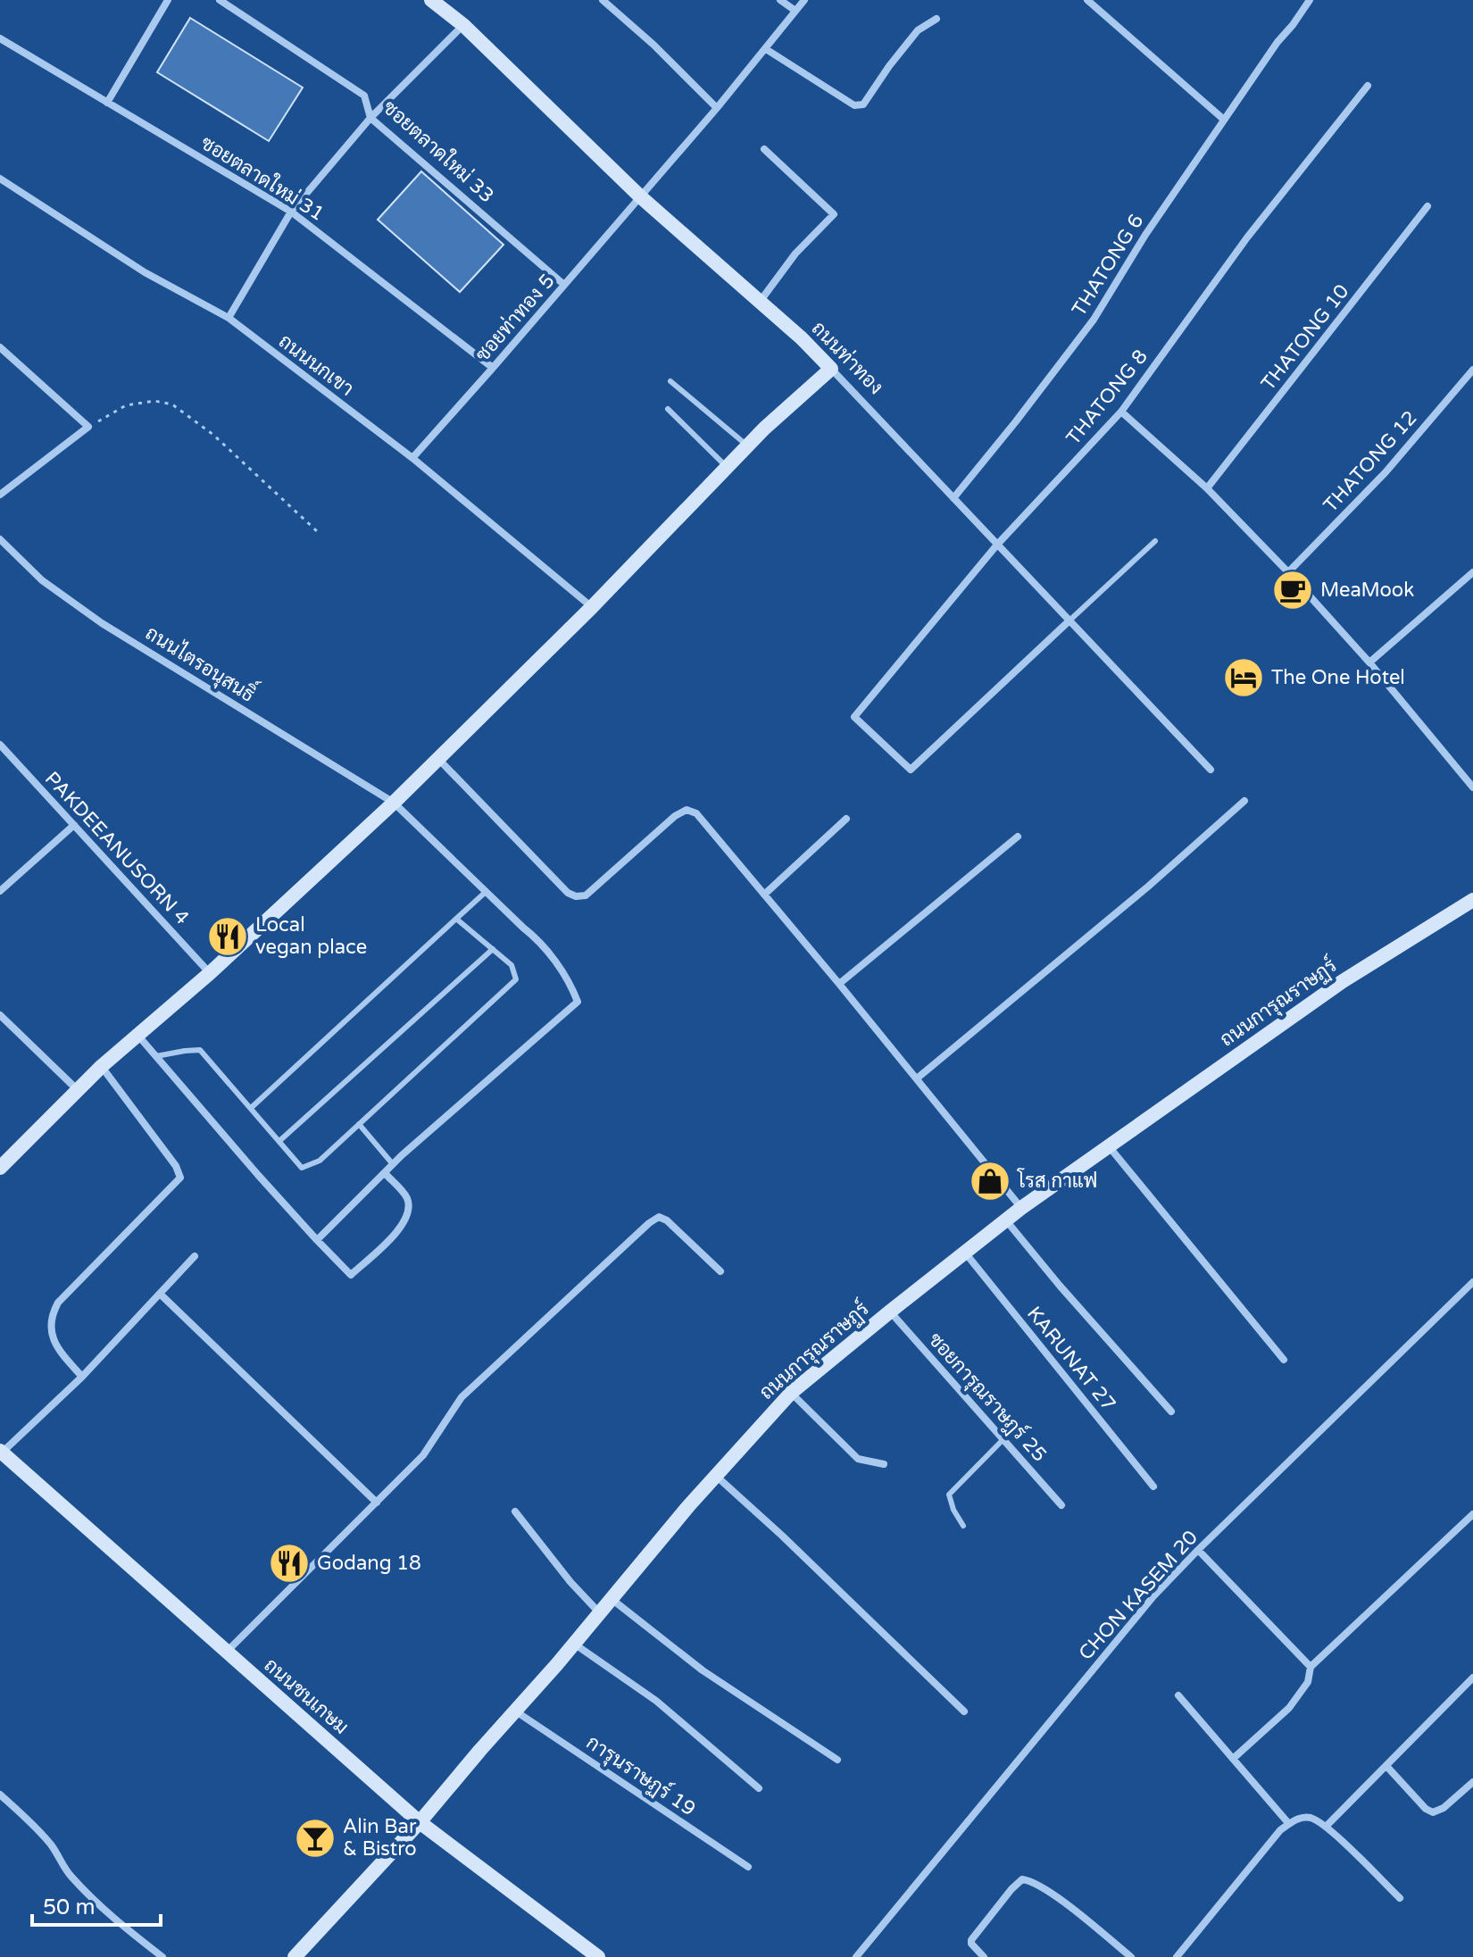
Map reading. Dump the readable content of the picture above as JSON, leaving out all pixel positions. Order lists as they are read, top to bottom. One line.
{"streets":{"street":["ซอยตลาดใหม่ 33","ซอยตลาดใหม่ 31","THATONG 6","ซอยท่าทอง 5","THATONG 10","ถนนท่าทอง","ถนนนกเขา","THATONG 8","THATONG 12","ถนนไตรอนุสนธิ์","PAKDEEANUSORN 4","ถนนการุณราษฏร์","KARUNAT 27","ซอยการุณราษฎร์ 25","CHON KASEM 20","ถนนชนเกษม","การุนราษฏร์ 19"]},"crossings":[["ซอยตลาดใหม่ 33","ซอยท่าทอง 5"],["ซอยตลาดใหม่ 31","ซอยท่าทอง 5"],["THATONG 6","ถนนท่าทอง"],["ซอยท่าทอง 5","ถนนท่าทอง"],["ซอยท่าทอง 5","ถนนนกเขา"],["ถนนท่าทอง","THATONG 8"],["ถนนการุณราษฏร์","KARUNAT 27"],["ถนนการุณราษฏร์","ซอยการุณราษฎร์ 25"],["ถนนการุณราษฏร์","ถนนชนเกษม"],["ถนนการุณราษฏร์","การุนราษฏร์ 19"]],"places":{"cafe":["MeaMook"],"hotel":["The One Hotel"],"restaurant":["Local vegan place","Godang 18"],"shop":["โรส กาแฟ"],"bar":["Alin Bar & Bistro"]},"scale_bar":"50 m"}
